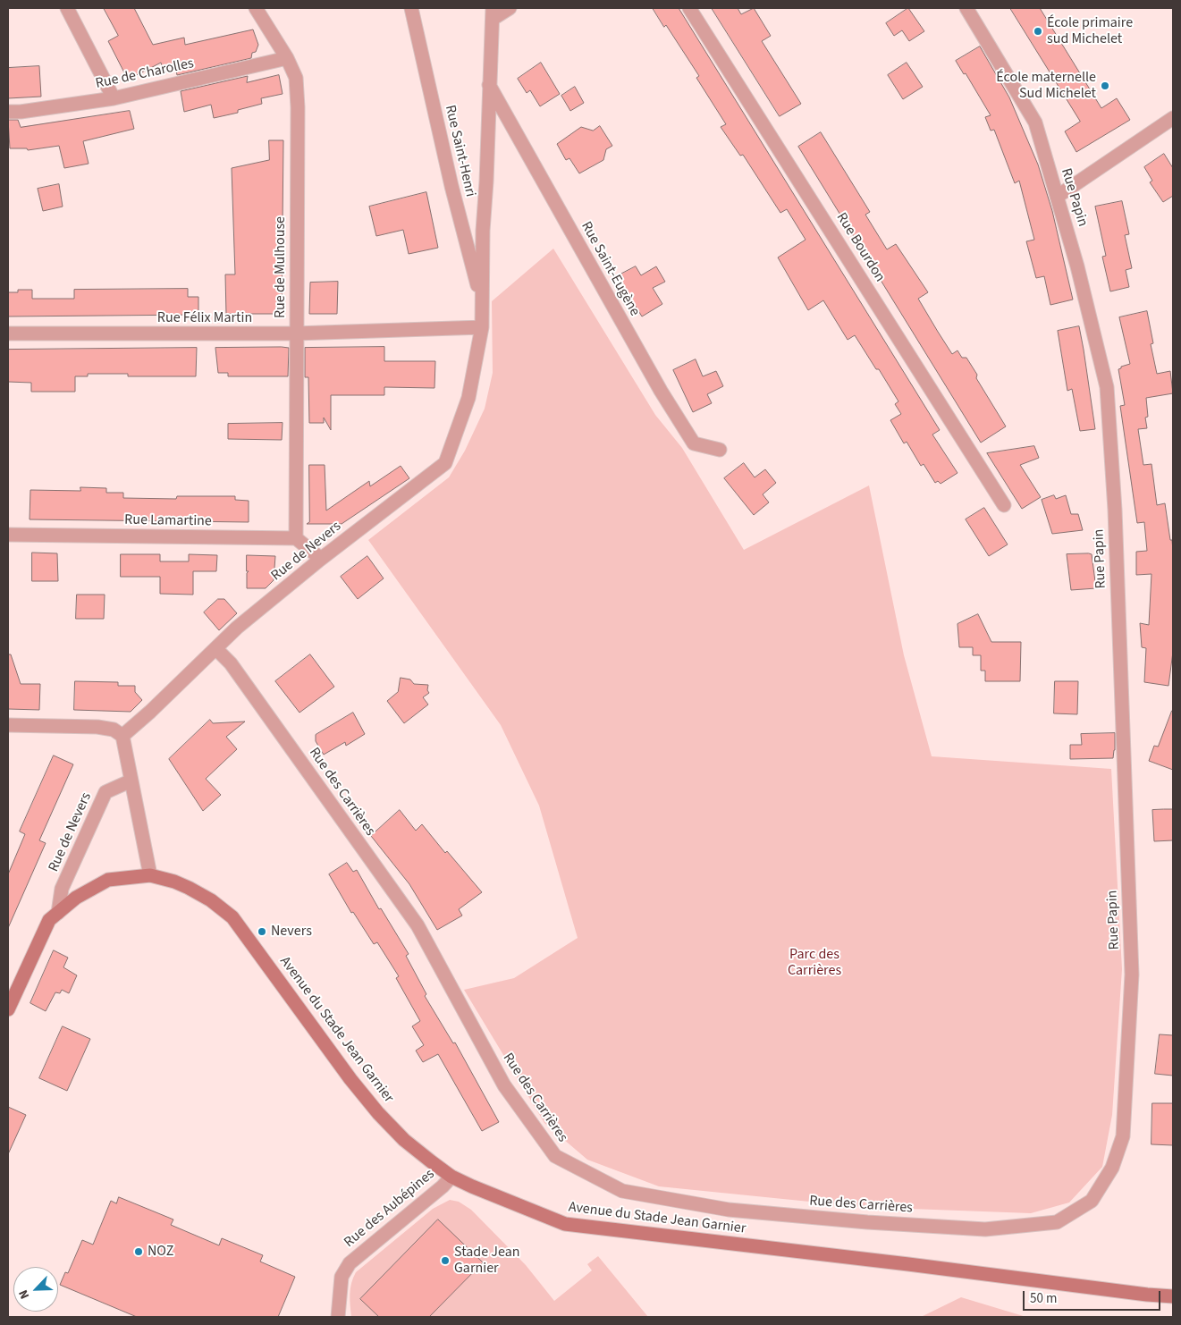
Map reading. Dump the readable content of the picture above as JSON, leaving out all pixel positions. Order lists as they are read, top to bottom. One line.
{"streets":{"main road":["Rue de Nevers","Avenue du Stade Jean Garnier"],"street":["Rue de Charolles","Rue Saint-Henri","Rue Papin","Rue Bourdon","Rue de Mulhouse","Rue Saint-Eugène","Rue Félix Martin","Rue Lamartine","Rue des Carrières","Rue des Aubépines"]},"crossings":[["Rue de Charolles","Rue de Mulhouse"],["Rue Papin","Rue des Carrières"],["Rue de Mulhouse","Rue Félix Martin"],["Rue de Mulhouse","Rue Lamartine"],["Rue Félix Martin","Rue de Nevers"],["Rue de Nevers","Rue des Carrières"],["Rue de Nevers","Avenue du Stade Jean Garnier"],["Avenue du Stade Jean Garnier","Rue des Aubépines"]],"parks":["Parc des Carrières"],"places":["École primaire sud Michelet","École maternelle Sud Michelet","Nevers","NOZ","Stade Jean Garnier"],"scale_bar":"50 m","north":"bottom left"}
